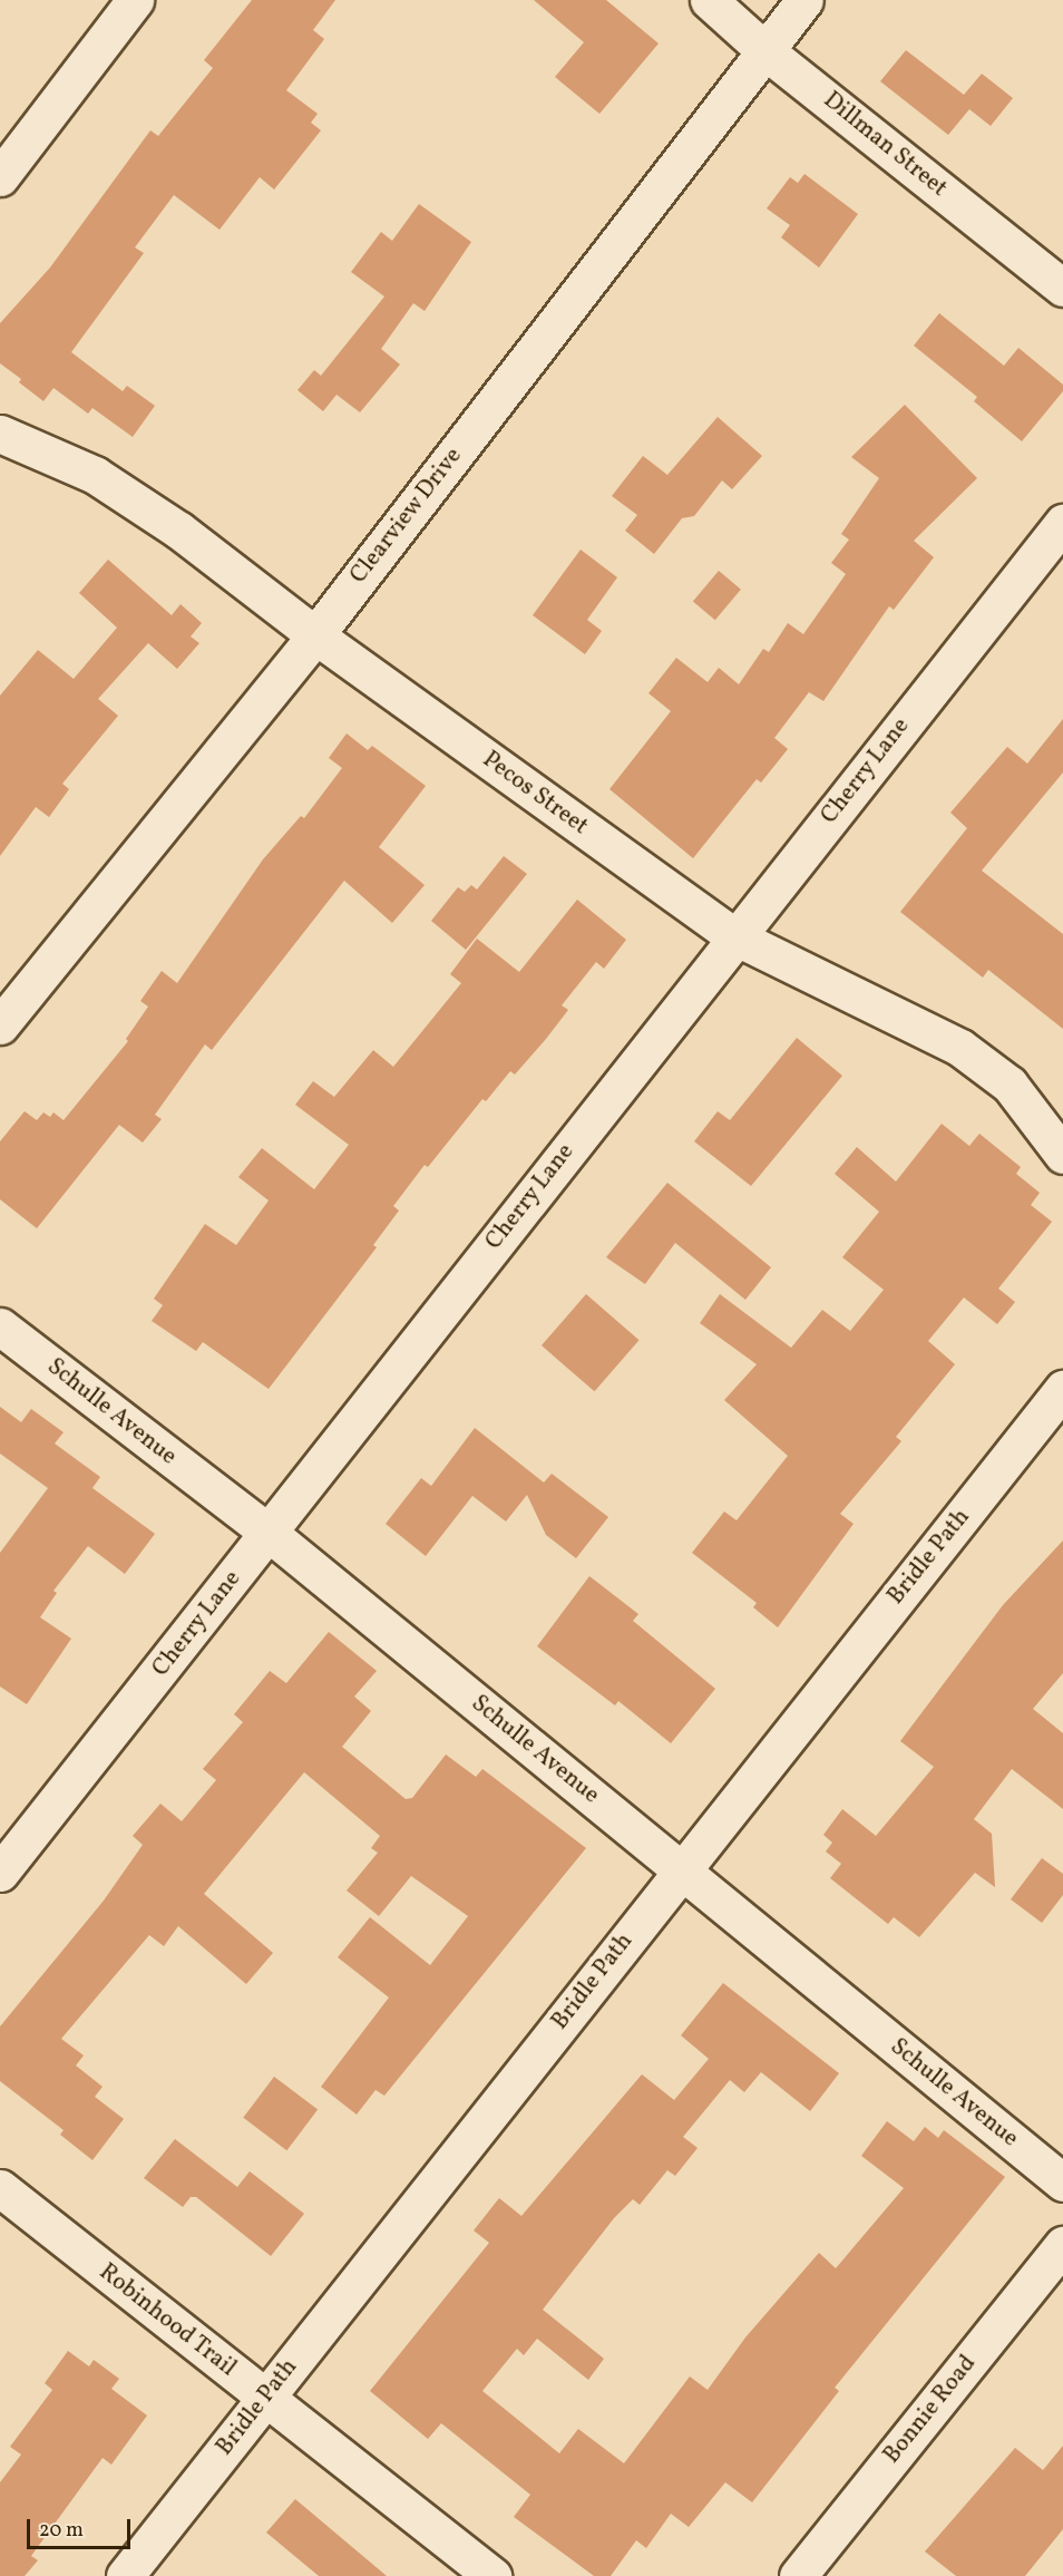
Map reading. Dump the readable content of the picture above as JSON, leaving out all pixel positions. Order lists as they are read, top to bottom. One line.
{"streets":{"street":["Dillman Street","Clearview Drive","Cherry Lane","Pecos Street","Schulle Avenue","Bridle Path","Robinhood Trail","Bonnie Road"]},"crossings":[["Dillman Street","Clearview Drive"],["Clearview Drive","Pecos Street"],["Cherry Lane","Pecos Street"],["Cherry Lane","Schulle Avenue"],["Schulle Avenue","Bridle Path"],["Bridle Path","Robinhood Trail"]],"scale_bar":"20 m"}
